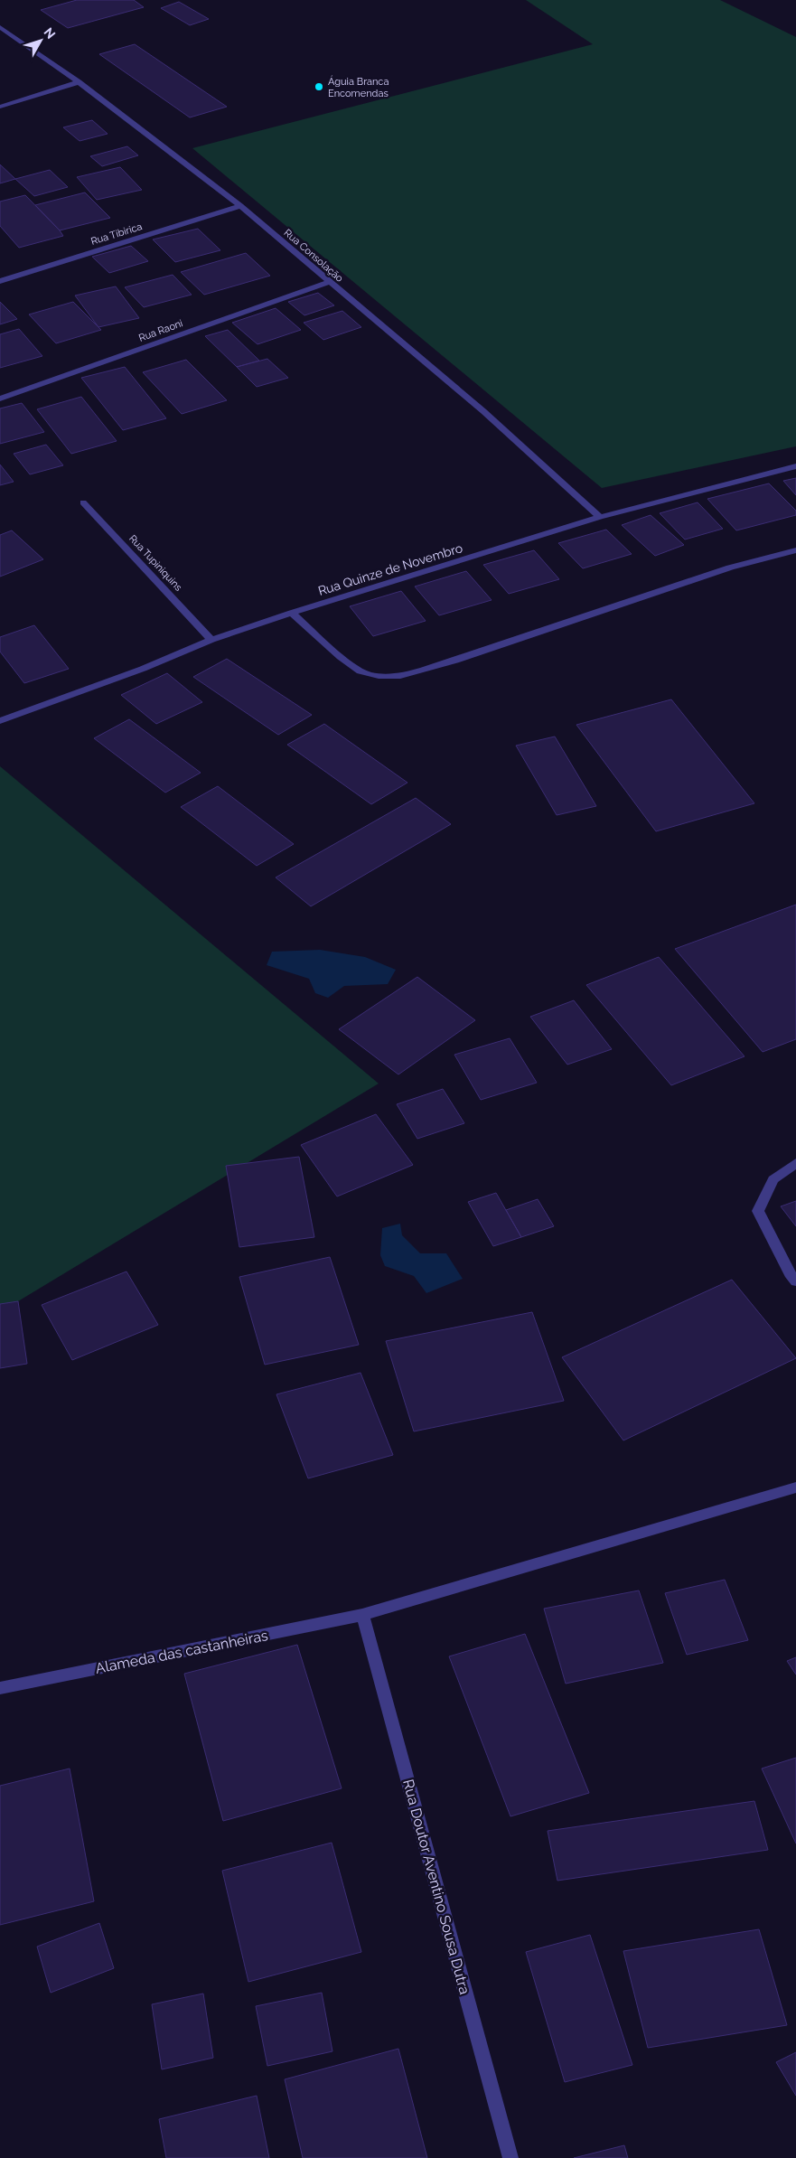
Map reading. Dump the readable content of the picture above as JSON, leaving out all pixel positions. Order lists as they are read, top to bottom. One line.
{"streets":{"street":["Rua Tibirica","Rua Consolação","Rua Raoni","Rua Tupiniquins","Rua Quinze de Novembro","Alameda das castanheiras","Rua Doutor Aventino Sousa Dutra"]},"crossings":[["Rua Tibirica","Rua Consolação"],["Rua Consolação","Rua Raoni"],["Rua Consolação","Rua Quinze de Novembro"],["Rua Tupiniquins","Rua Quinze de Novembro"],["Alameda das castanheiras","Rua Doutor Aventino Sousa Dutra"]],"places":["Águia Branca Encomendas"],"north":"top right"}
